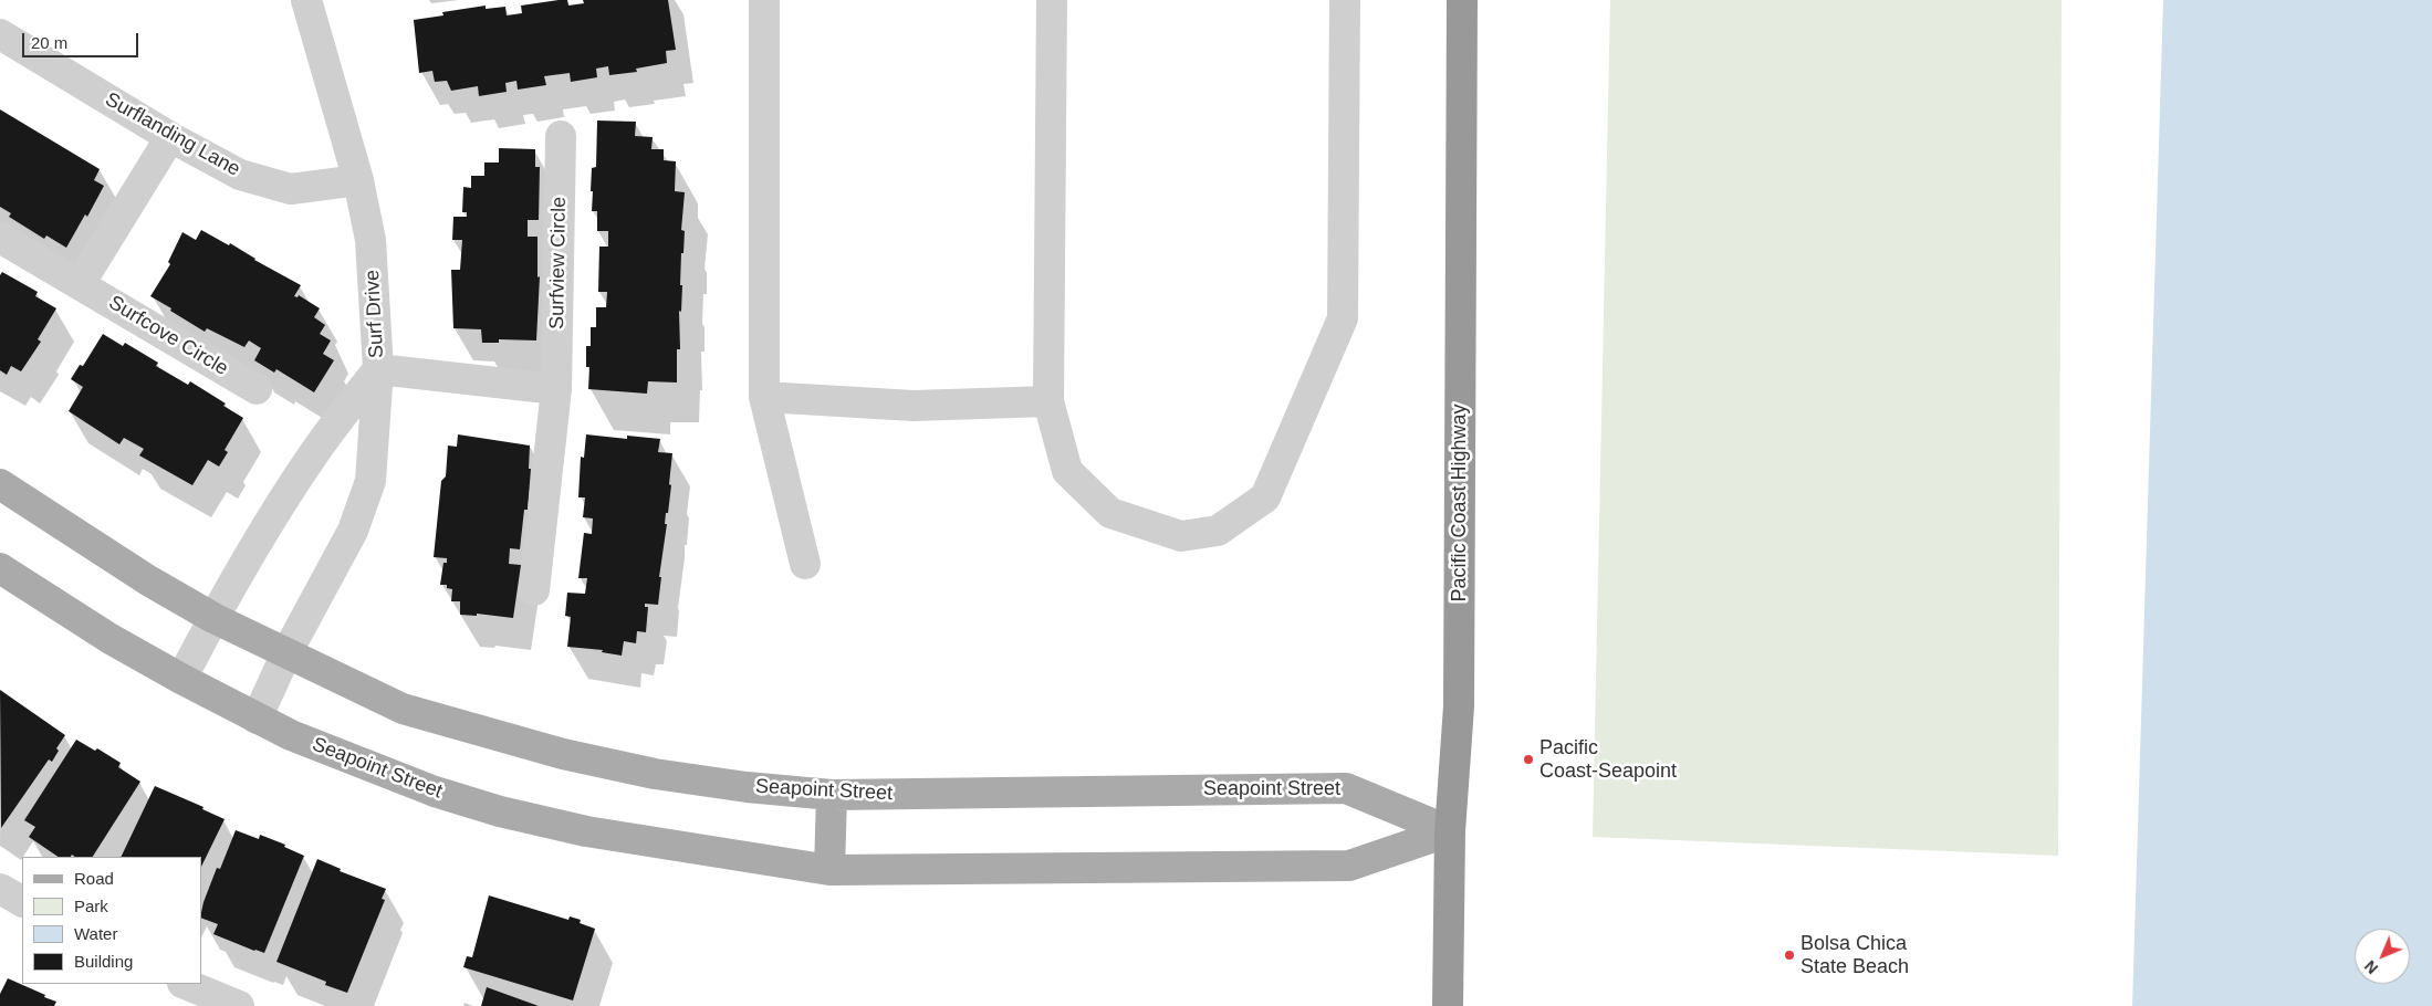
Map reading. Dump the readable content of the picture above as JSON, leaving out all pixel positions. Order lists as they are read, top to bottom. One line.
{"streets":{"highway":["Pacific Coast Highway"],"main road":["Seapoint Street"],"street":["Surflanding Lane","Surfview Circle","Surf Drive","Surfcove Circle"]},"crossings":[["Surflanding Lane","Surf Drive"],["Surf Drive","Seapoint Street"],["Pacific Coast Highway","Seapoint Street"]],"places":["Pacific Coast-Seapoint","Bolsa Chica State Beach"],"legend":["Road","Park","Water","Building"],"scale_bar":"20 m","north":"bottom left"}
